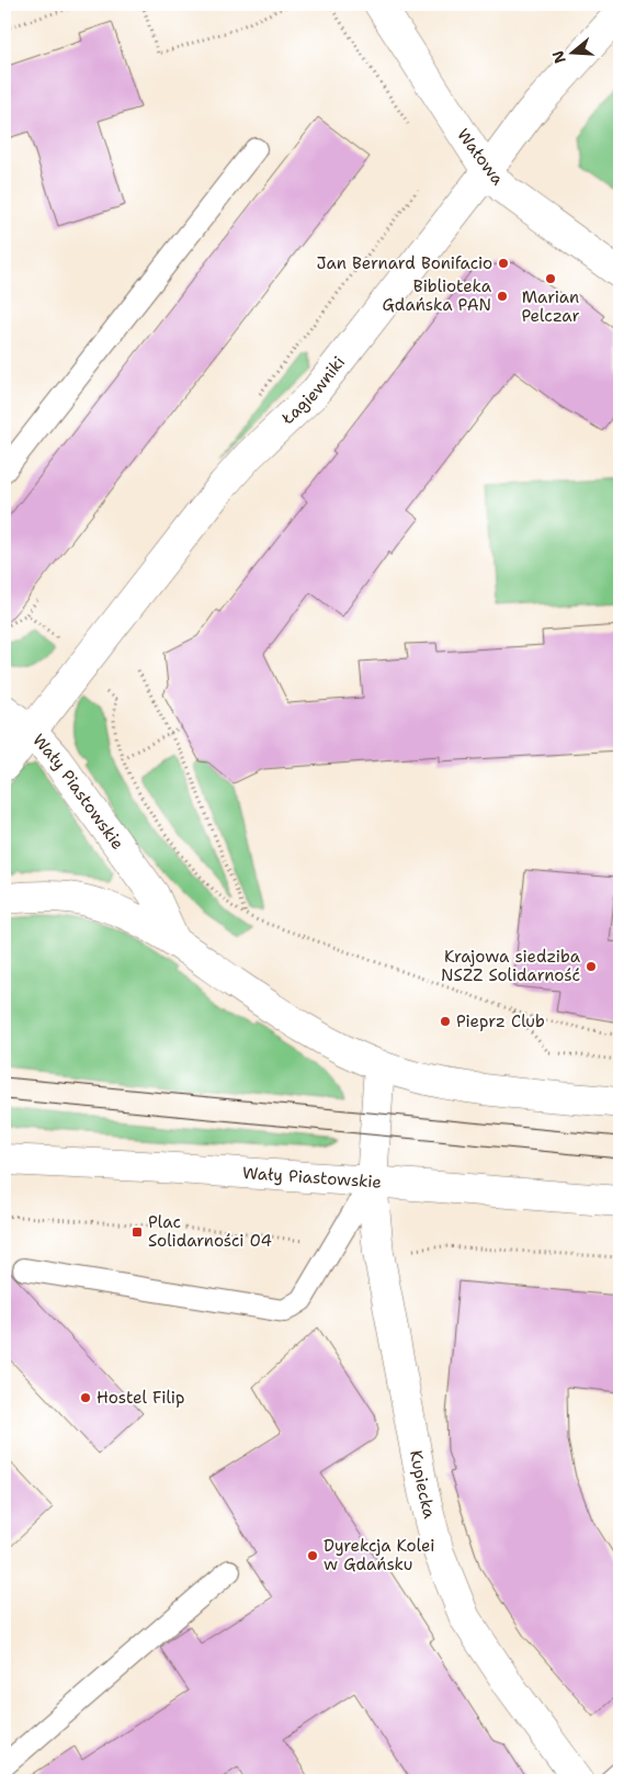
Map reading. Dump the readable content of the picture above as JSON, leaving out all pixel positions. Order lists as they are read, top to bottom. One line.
{"streets":{"street":["Wałowa","Łagiewniki","Wały Piastowskie","Kupiecka"]},"crossings":[["Wałowa","Łagiewniki"],["Łagiewniki","Wały Piastowskie"],["Wały Piastowskie","Kupiecka"]],"places":{"other":["Jan Bernard Bonifacio","Marian Pelczar","Biblioteka Gdańska PAN","Krajowa siedziba NSZZ Solidarność","Pieprz Club","Hostel Filip","Dyrekcja Kolei w Gdańsku"],"transit":["Plac Solidarności 04"]},"north":"left"}
